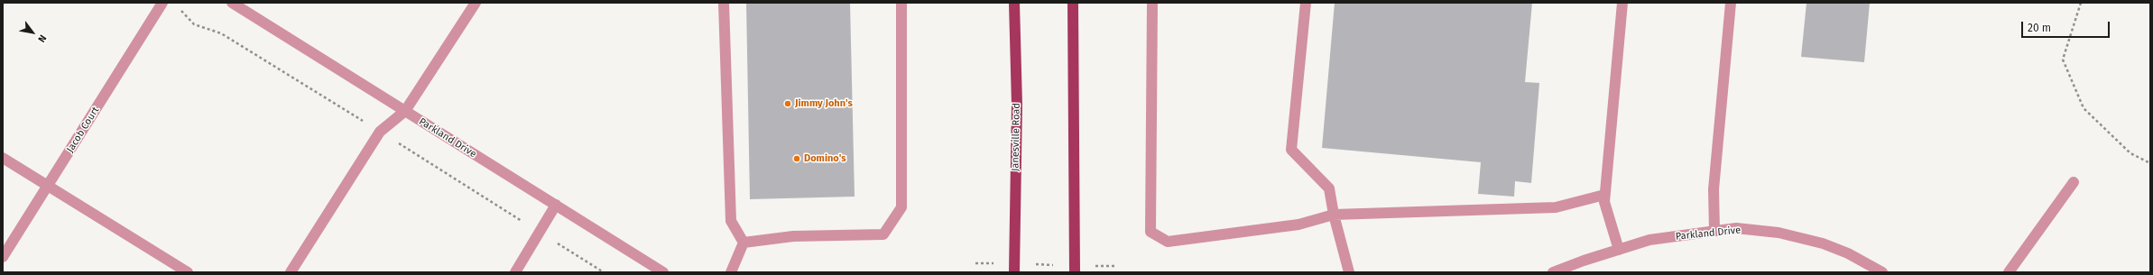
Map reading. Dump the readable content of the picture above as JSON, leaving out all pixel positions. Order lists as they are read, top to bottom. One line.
{"streets":{"main road":["Janesville Road"],"street":["Jacob Court","Parkland Drive"]},"places":["Jimmy John's","Domino's"],"scale_bar":"20 m","north":"bottom right"}
